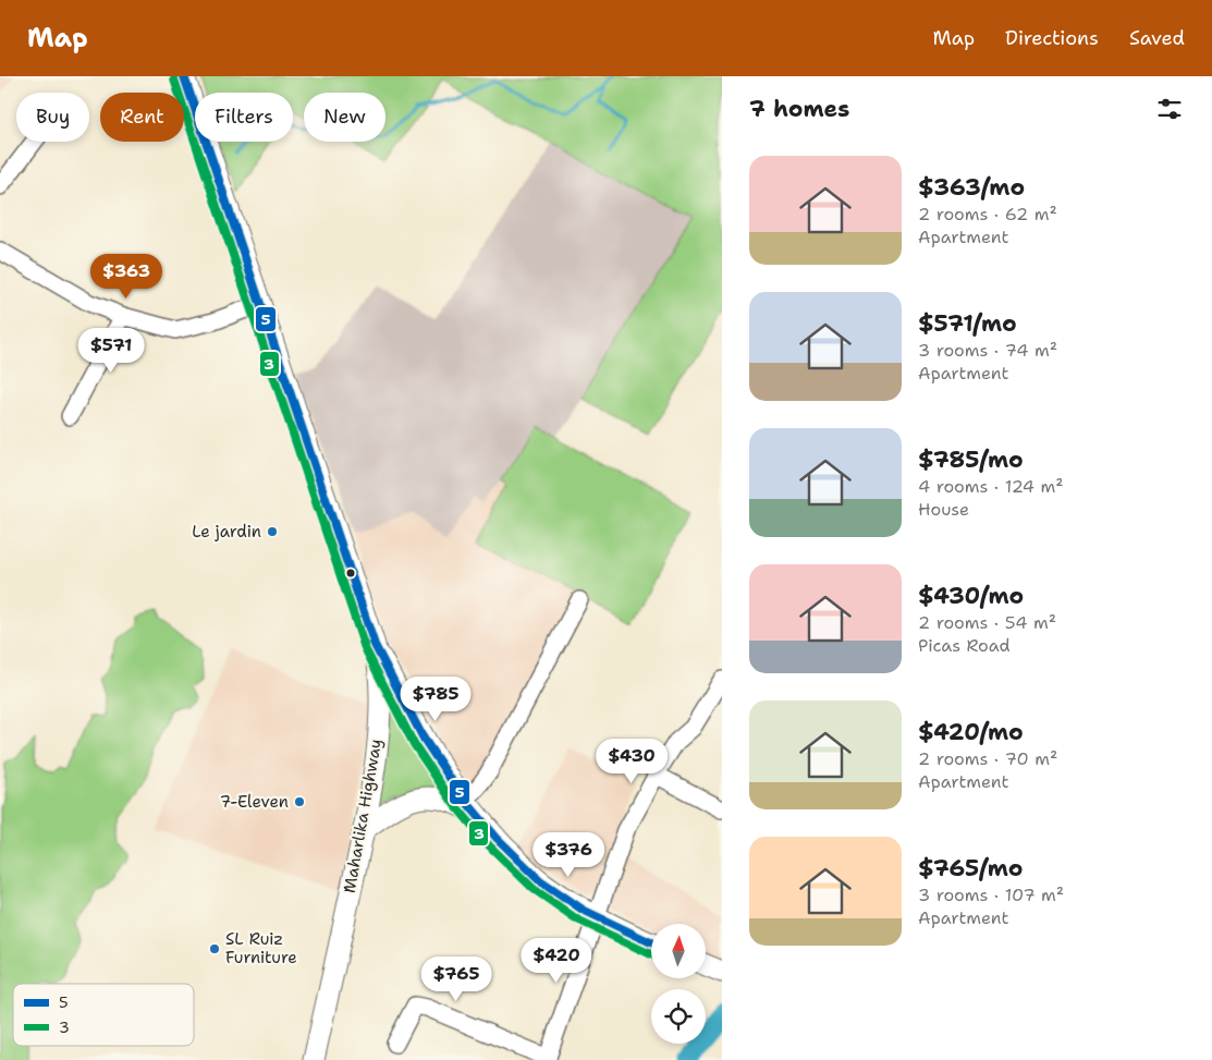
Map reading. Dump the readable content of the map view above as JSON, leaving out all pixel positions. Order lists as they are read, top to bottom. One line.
{"streets":{"main road":["Maharlika Highway"]},"places":["Le jardin","7-Eleven","SL Ruiz Furniture"],"lines":["transit line 5","transit line 3"],"legend":["5","3"],"north":"top","page":{"header":"Map","nav":["Map","Directions","Saved"],"heading":"7 homes","chip":["Buy","Rent","Filters","New"],"list":[{"name":"$363/mo","note":"2 rooms · 62 m² · Apartment"},{"name":"$571/mo","note":"3 rooms · 74 m² · Apartment"},{"name":"$785/mo","note":"4 rooms · 124 m² · House"},{"name":"$430/mo","note":"2 rooms · 54 m² · Picas Road"},{"name":"$420/mo","note":"2 rooms · 70 m² · Apartment"},{"name":"$765/mo","note":"3 rooms · 107 m² · Apartment"}],"price":["$363","$571","$785","$430","$376","$420","$765"]}}
